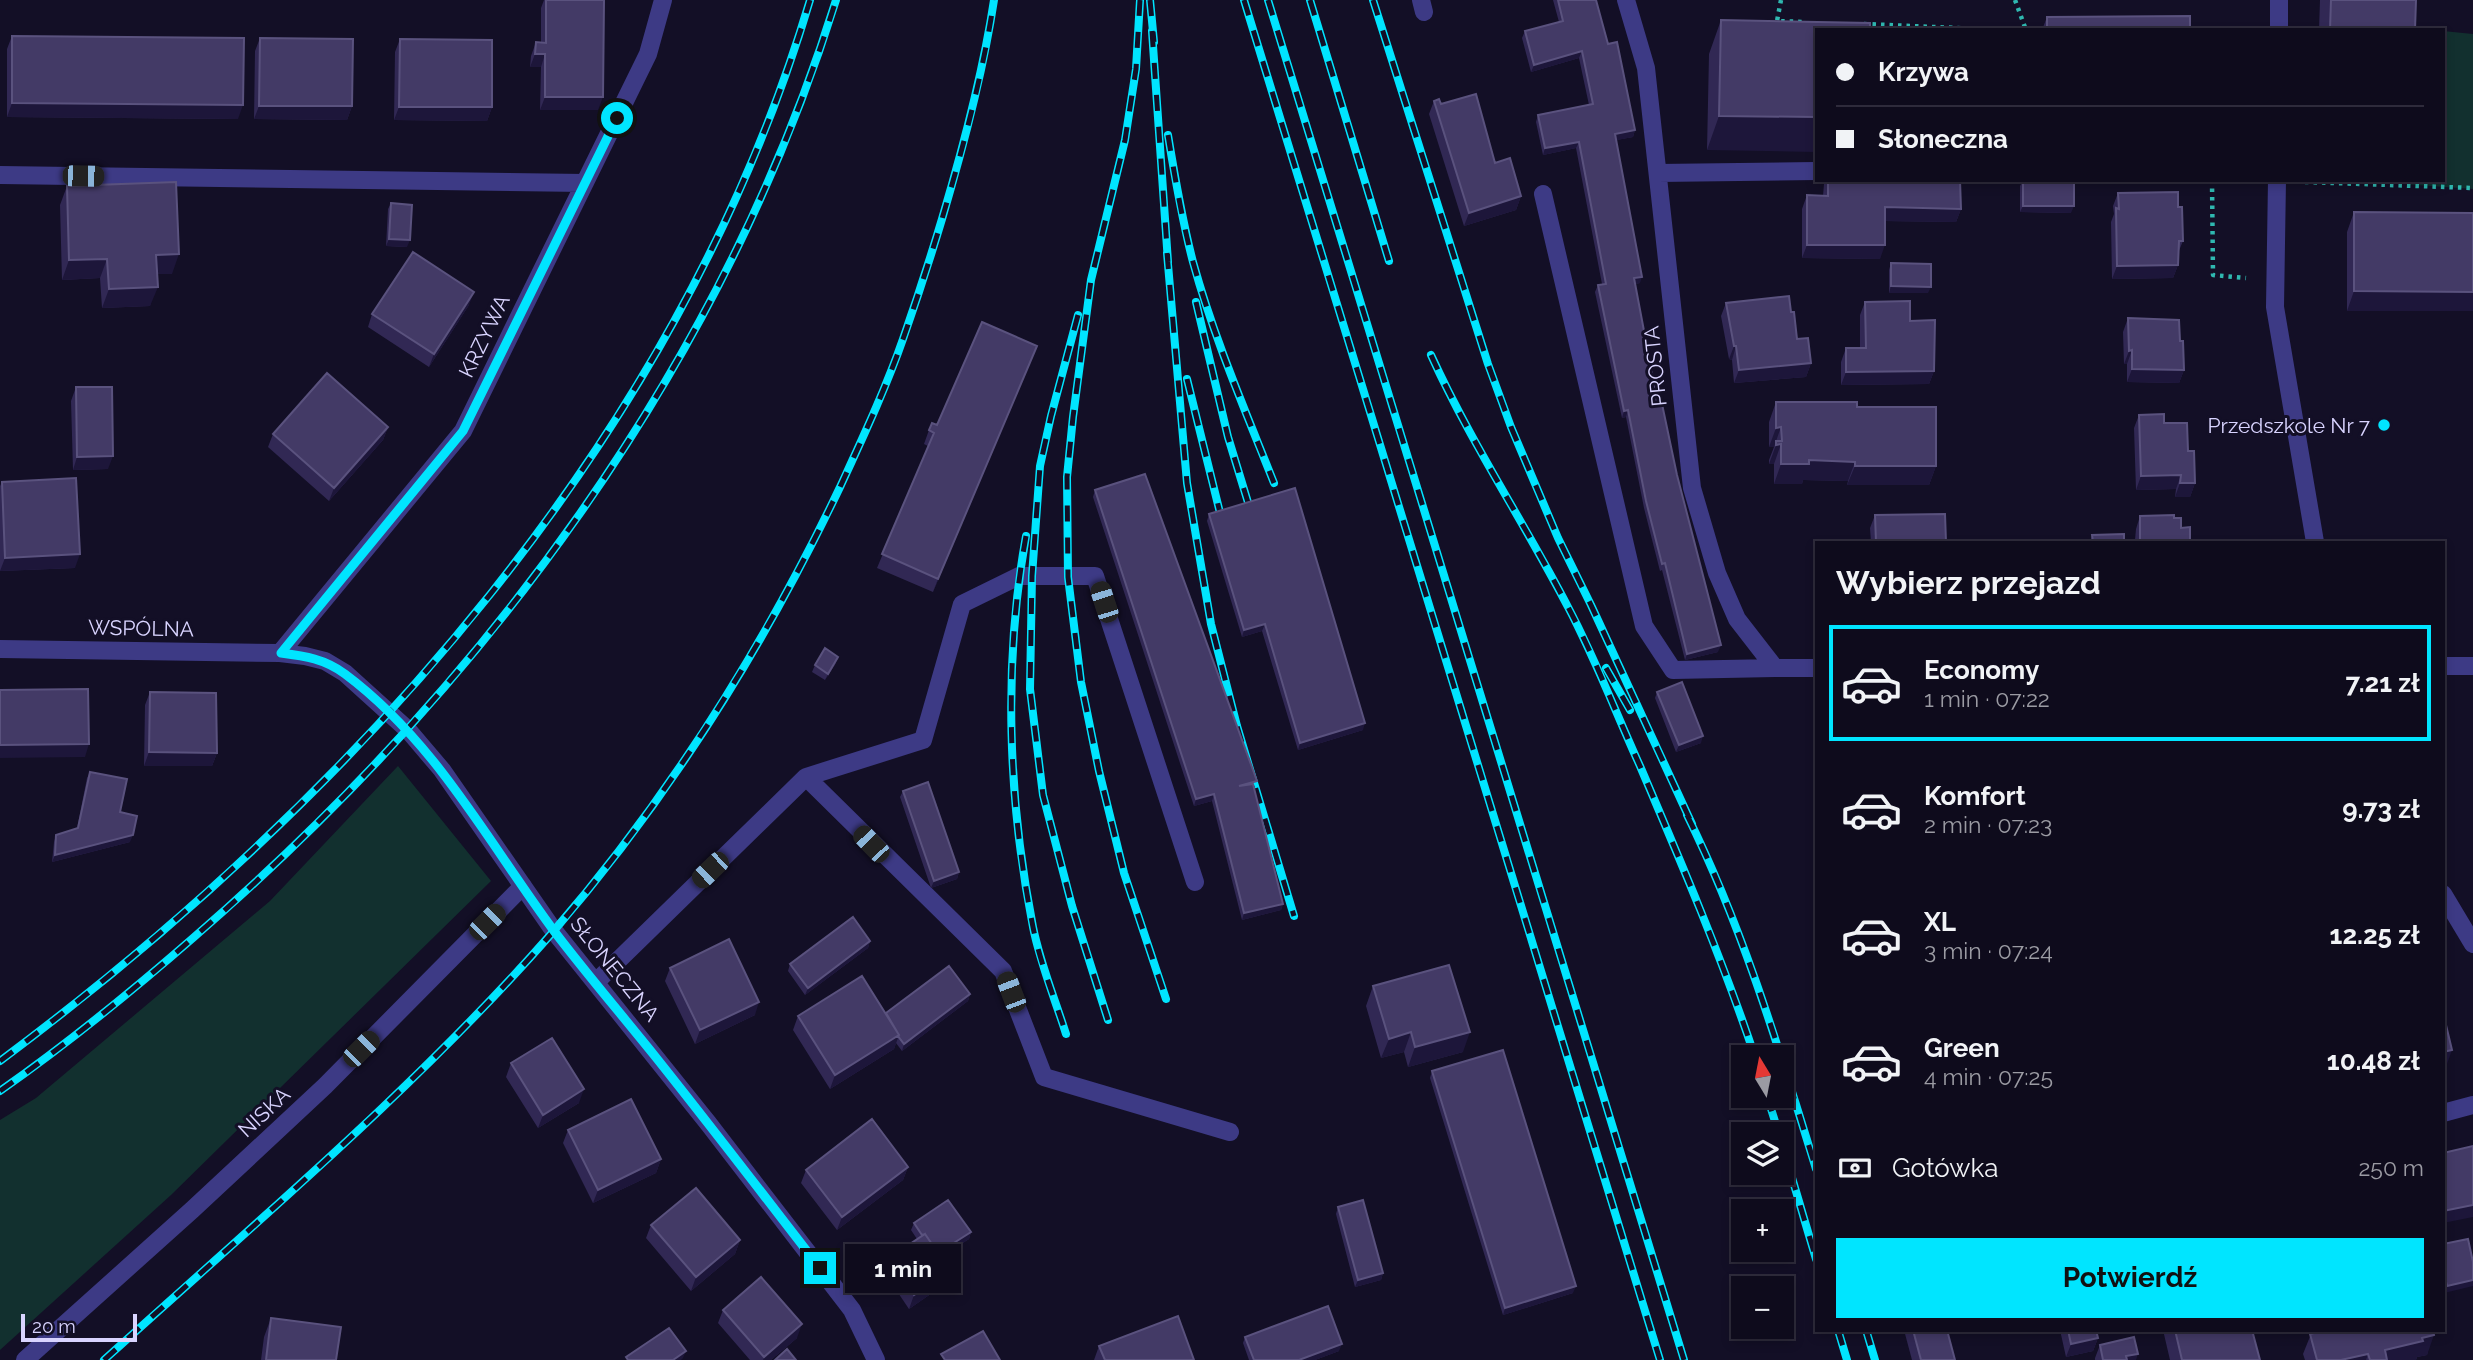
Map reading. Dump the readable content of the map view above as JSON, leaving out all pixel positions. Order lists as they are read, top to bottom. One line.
{"streets":{"street":["KRZYWA","PROSTA","WSPÓLNA","SŁONECZNA","NISKA"]},"crossings":[["KRZYWA","WSPÓLNA"],["KRZYWA","SŁONECZNA"],["WSPÓLNA","SŁONECZNA"],["SŁONECZNA","NISKA"]],"places":["Przedszkole Nr 7"],"scale_bar":"20 m","north":"top","page":{"banner":["Krzywa","Słoneczna"],"heading":"Wybierz przejazd","list":[{"name":"Economy","note":"1 min · 07:22","value":"7.21 zł"},{"name":"Komfort","note":"2 min · 07:23","value":"9.73 zł"},{"name":"XL","note":"3 min · 07:24","value":"12.25 zł"},{"name":"Green","note":"4 min · 07:25","value":"10.48 zł"}],"map_buttons":["+","−"],"pay":["Gotówka","250 m"],"buttons":"Potwierdź","bubble":"1 min","scale":"20 m"}}
